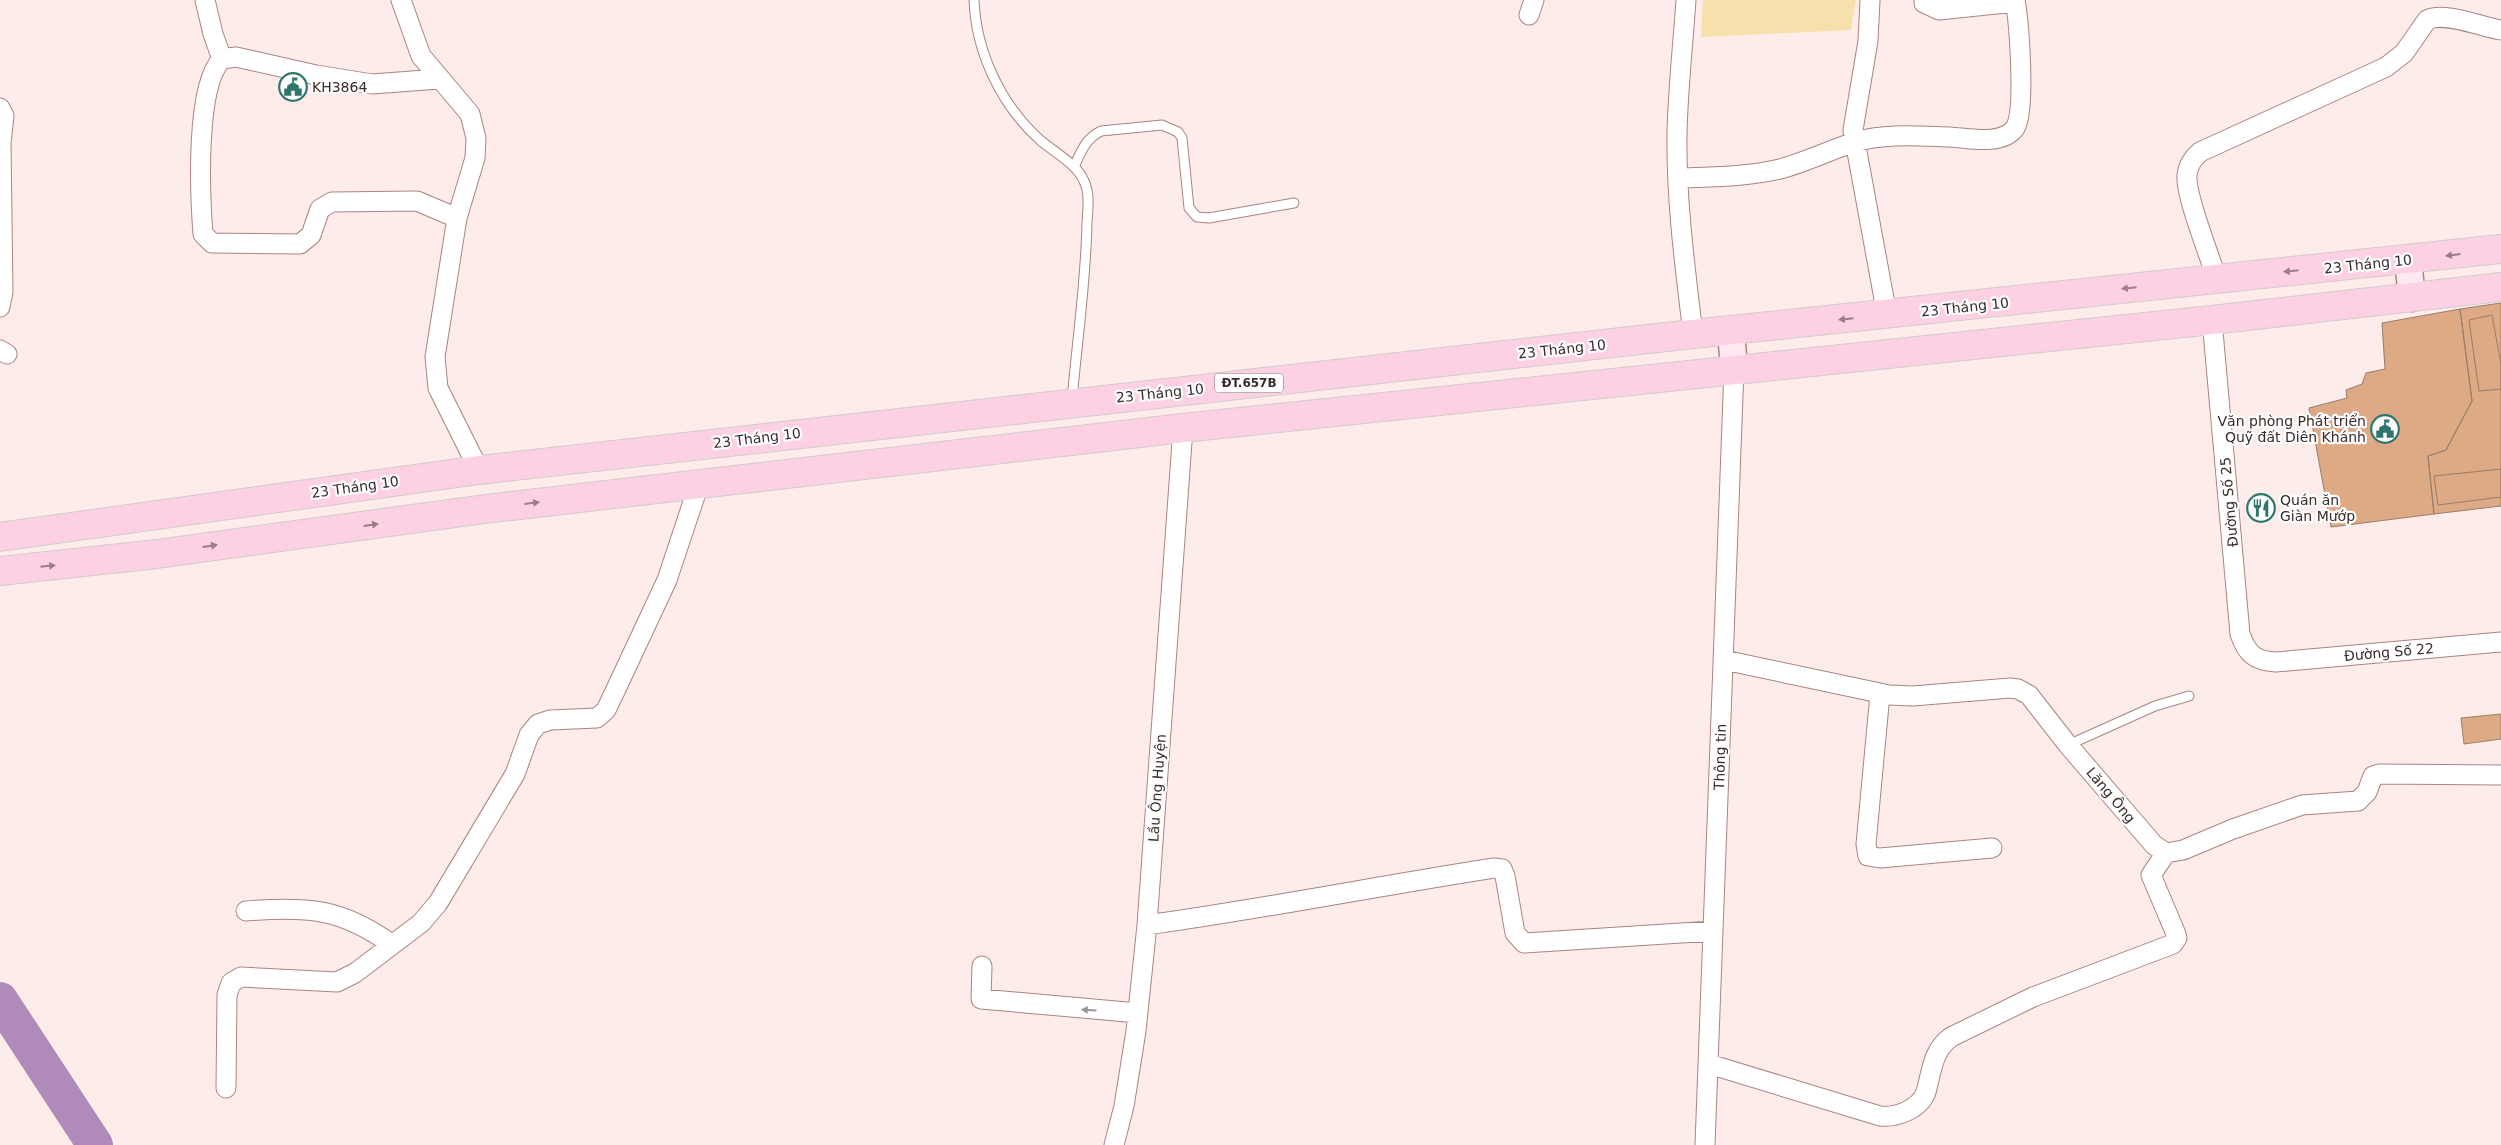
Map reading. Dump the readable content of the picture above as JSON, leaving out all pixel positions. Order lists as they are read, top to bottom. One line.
{"streets":{"main road":["23 Tháng 10","ĐT.657B"],"street":["Đường Số 25","Đường Số 22","Thông tin","Lầu Ông Huyện","Lăng Ông"]},"crossings":[["Đường Số 25","Đường Số 22"],["Thông tin","Lăng Ông"]],"places":{"public building":["KH3864","Văn phòng Phát triển Quỹ đất Diên Khánh"],"restaurant":["Quán ăn Giàn Mướp"]}}
